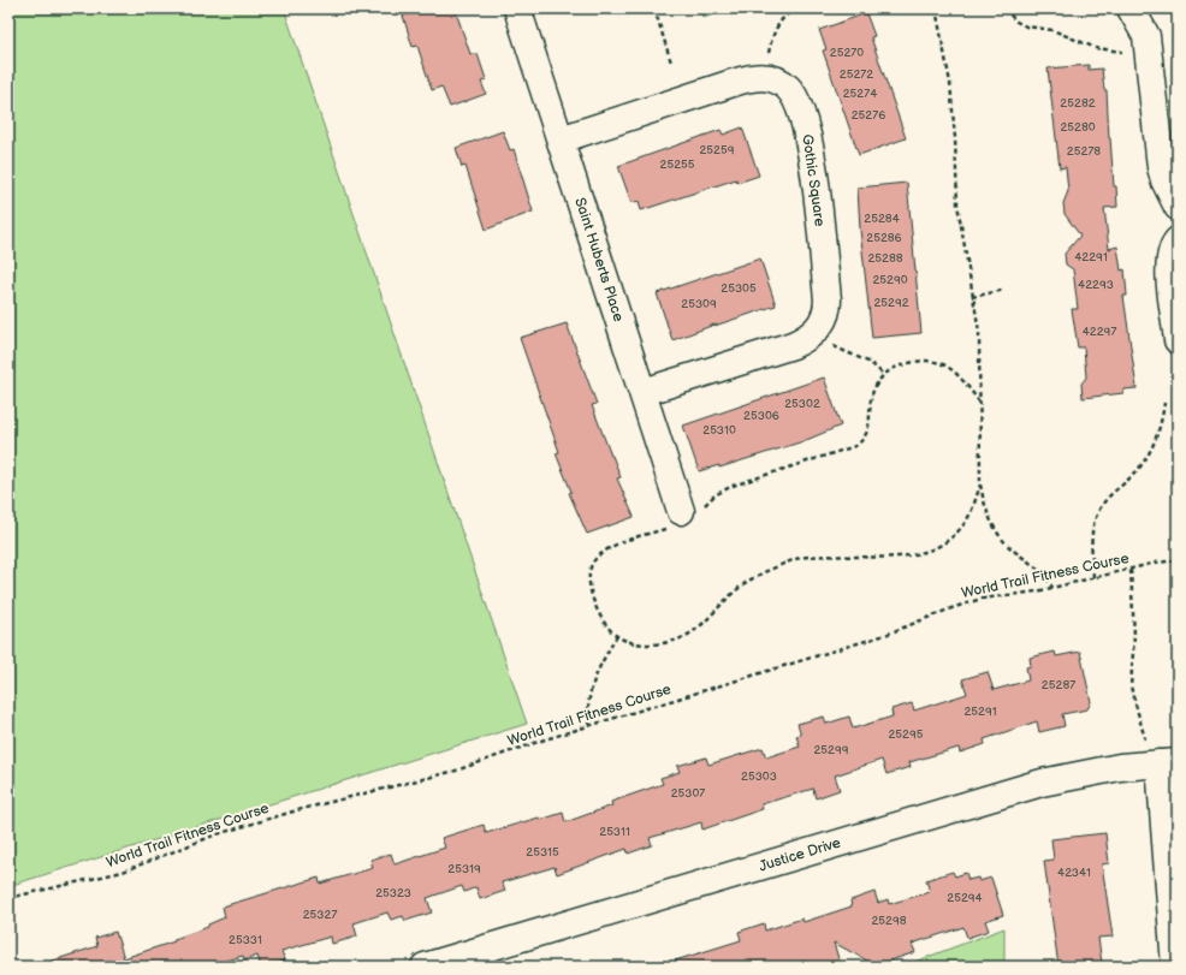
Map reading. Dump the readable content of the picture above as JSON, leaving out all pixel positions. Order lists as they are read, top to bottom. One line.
{"streets":{"street":["Gothic Square","Saint Huberts Place","Justice Drive"],"path":["World Trail Fitness Course"]},"crossings":[["Gothic Square","Saint Huberts Place"]],"house_numbers":["25270","25272","25274","25282","25276","25280","25259","25278","25255","25284","25286","42291","25288","25290","42293","25305","25292","25309","42297","25302","25306","25310","25287","25291","25295","25299","25303","25307","25311","25315","25319","42341","25323","25294","25327","25298","25331"]}
